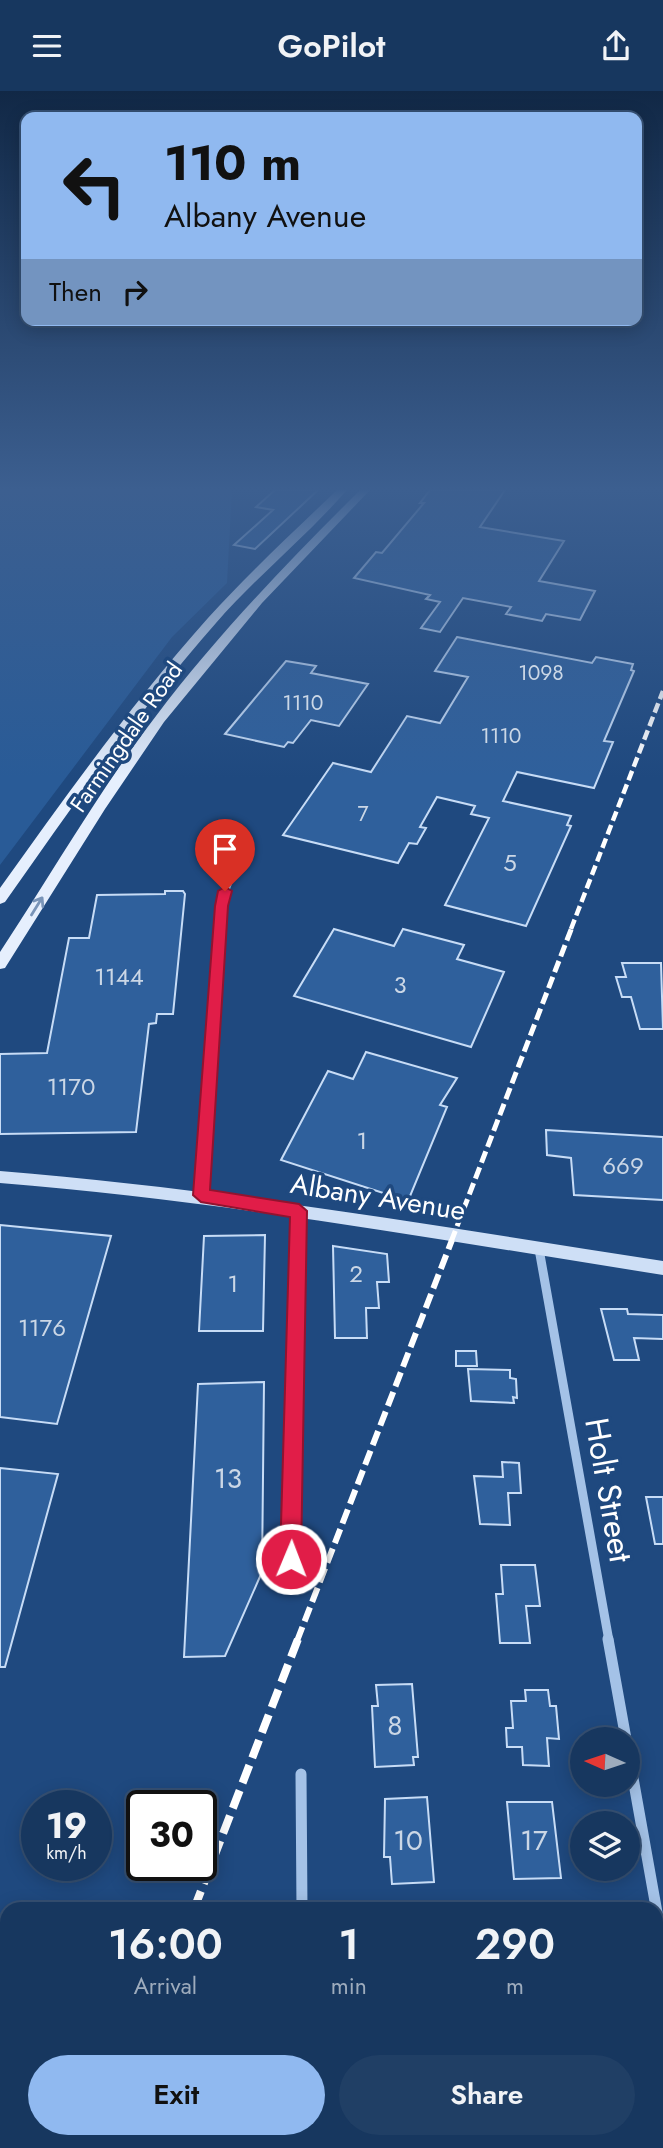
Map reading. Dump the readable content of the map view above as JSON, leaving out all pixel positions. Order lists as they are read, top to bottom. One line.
{"streets":{"main road":["Farmingdale Road"],"street":["Albany Avenue","Holt Street"]},"crossings":[["Albany Avenue","Holt Street"]],"house_numbers":["1098","1110","1110","7","5","1144","3","1170","1","669","2","1","1176","13","8","10","17"],"north":"left","page":{"header":"GoPilot","turn":["110 m","Albany Avenue"],"then":"Then","speed":"19 km/h","limit":"30","eta":["16:00","Arrival","1","min","290","m"],"buttons":["Exit","Share"]}}
